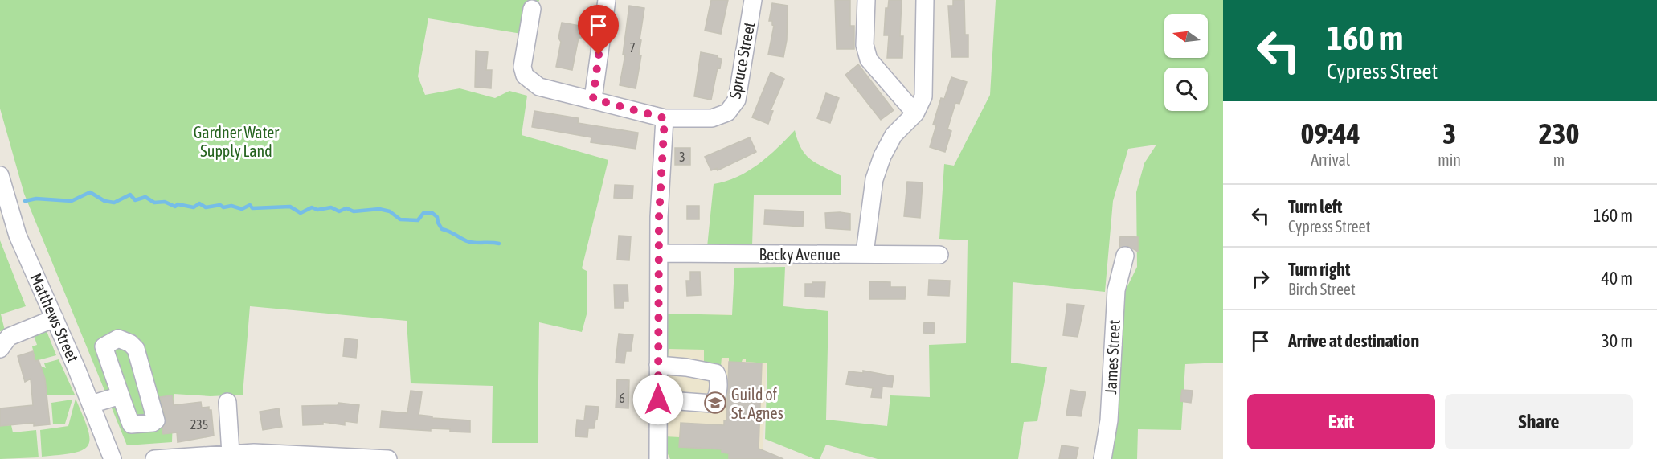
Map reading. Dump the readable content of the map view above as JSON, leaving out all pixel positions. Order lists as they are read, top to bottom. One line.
{"streets":{"street":["Spruce Street","Becky Avenue","Matthews Street","James Street"]},"parks":["Gardner Water Supply Land"],"places":{"school or university":["Guild of St. Agnes"]},"house_numbers":["7","3","6","235"],"north":"left","page":{"turn":["160 m","Cypress Street"],"eta":["09:44","Arrival","3","min","230","m"],"list":[{"name":"Turn left","note":"Cypress Street","value":"160 m"},{"name":"Turn right","note":"Birch Street","value":"40 m"},{"name":"Arrive at destination","value":"30 m"}],"buttons":["Exit","Share"]}}
